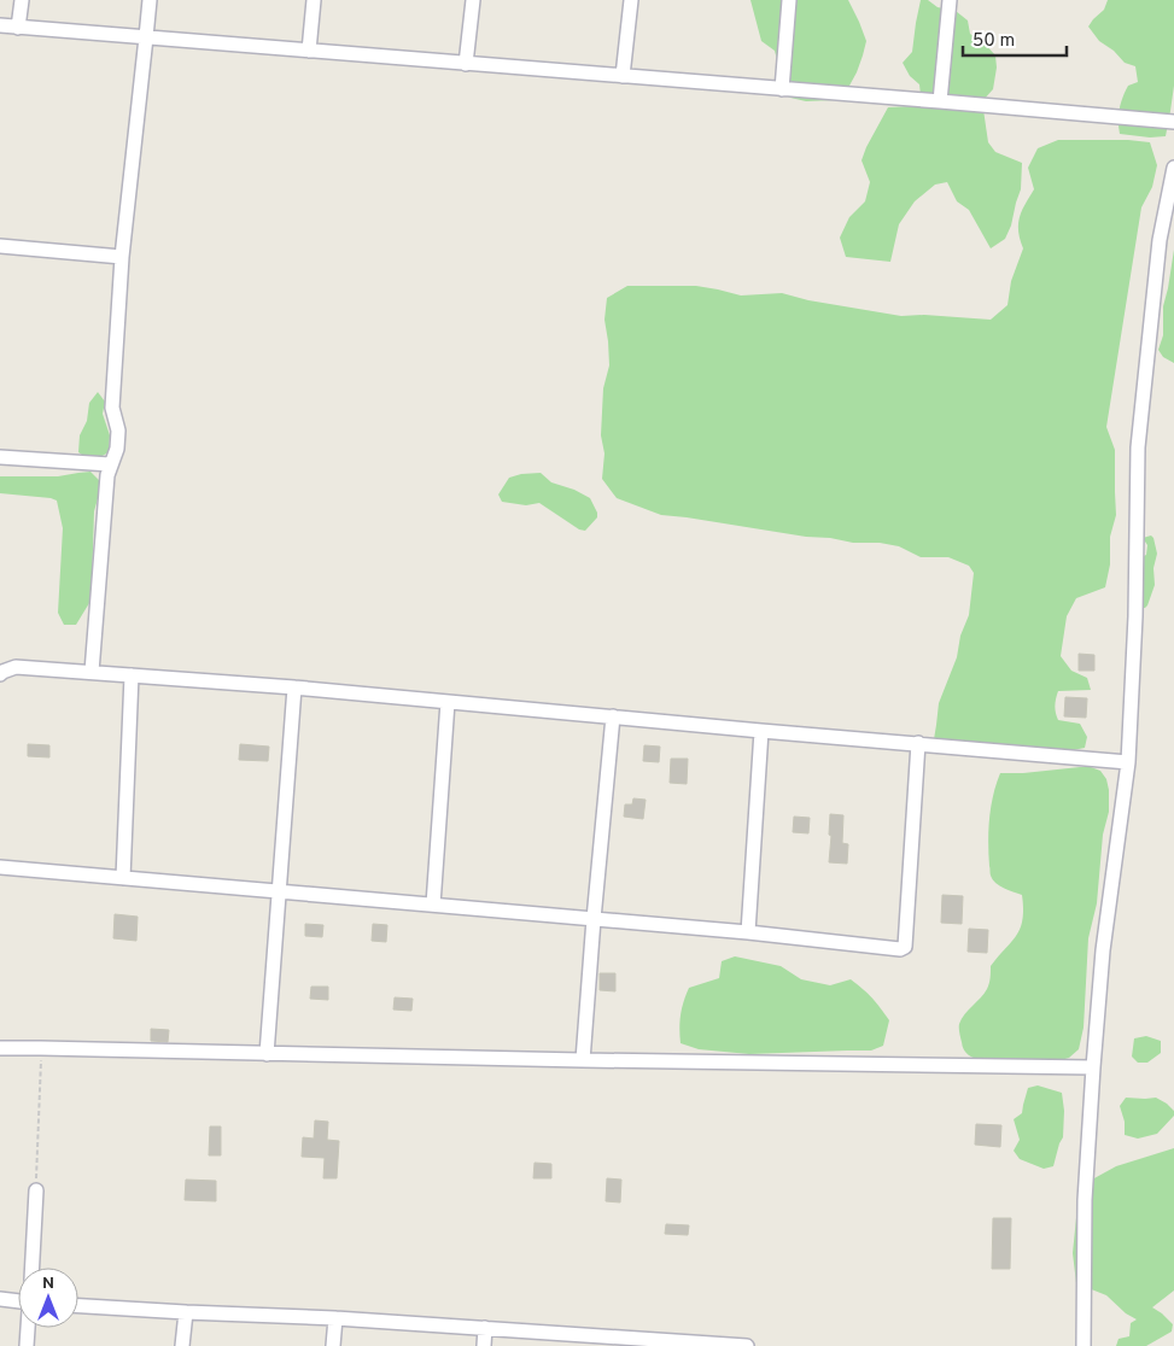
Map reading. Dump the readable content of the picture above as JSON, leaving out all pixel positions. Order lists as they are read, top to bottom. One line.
{"scale_bar":"50 m","north":"top"}
